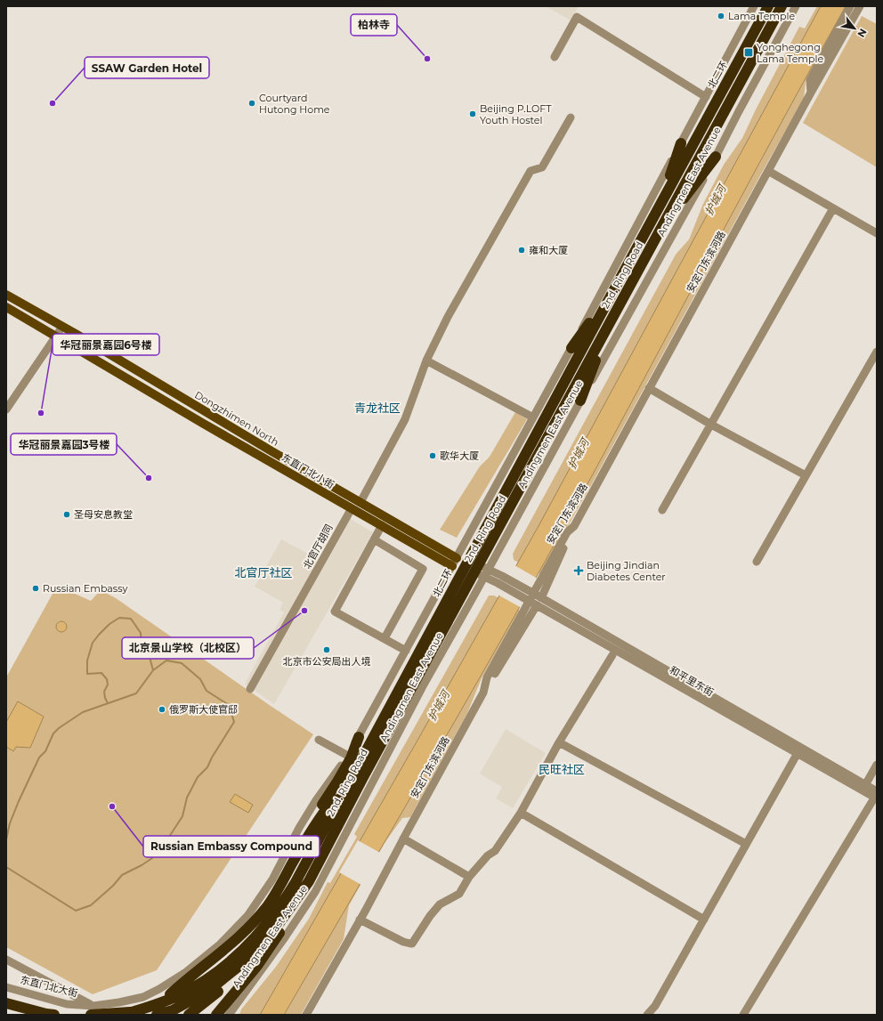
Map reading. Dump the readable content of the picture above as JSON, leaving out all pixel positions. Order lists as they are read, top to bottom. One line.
{"streets":{"highway":["北二环","2nd. Ring Road"],"main road":["Dongzhimen North","东直门北小街"],"street":["Andingmen East Avenue","安定门东滨河路","北官厅胡同","和平里东街","东直门北大街"]},"crossings":[["北二环","2nd. Ring Road"],["Andingmen East Avenue","和平里东街"],["Dongzhimen North","东直门北小街"],["Dongzhimen North","和平里东街"],["东直门北小街","北官厅胡同"],["东直门北小街","和平里东街"]],"districts":["青龙社区","北官厅社区","民旺社区"],"water":["护城河"],"places":{"other":["Lama Temple","柏林寺","SSAW Garden Hotel","Courtyard Hutong Home","Beijing P.LOFT Youth Hostel","雍和大厦","华冠丽景嘉园6号楼","歌华大厦","华冠丽景嘉园3号楼","圣母安息教堂","Russian Embassy","北京景山学校（北校区）","北京市公安局出人境","俄罗斯大使官邸","Russian Embassy Compound"],"transit":["Yonghegong Lama Temple"],"health":["Beijing Jindian Diabetes Center"]},"north":"bottom right"}
